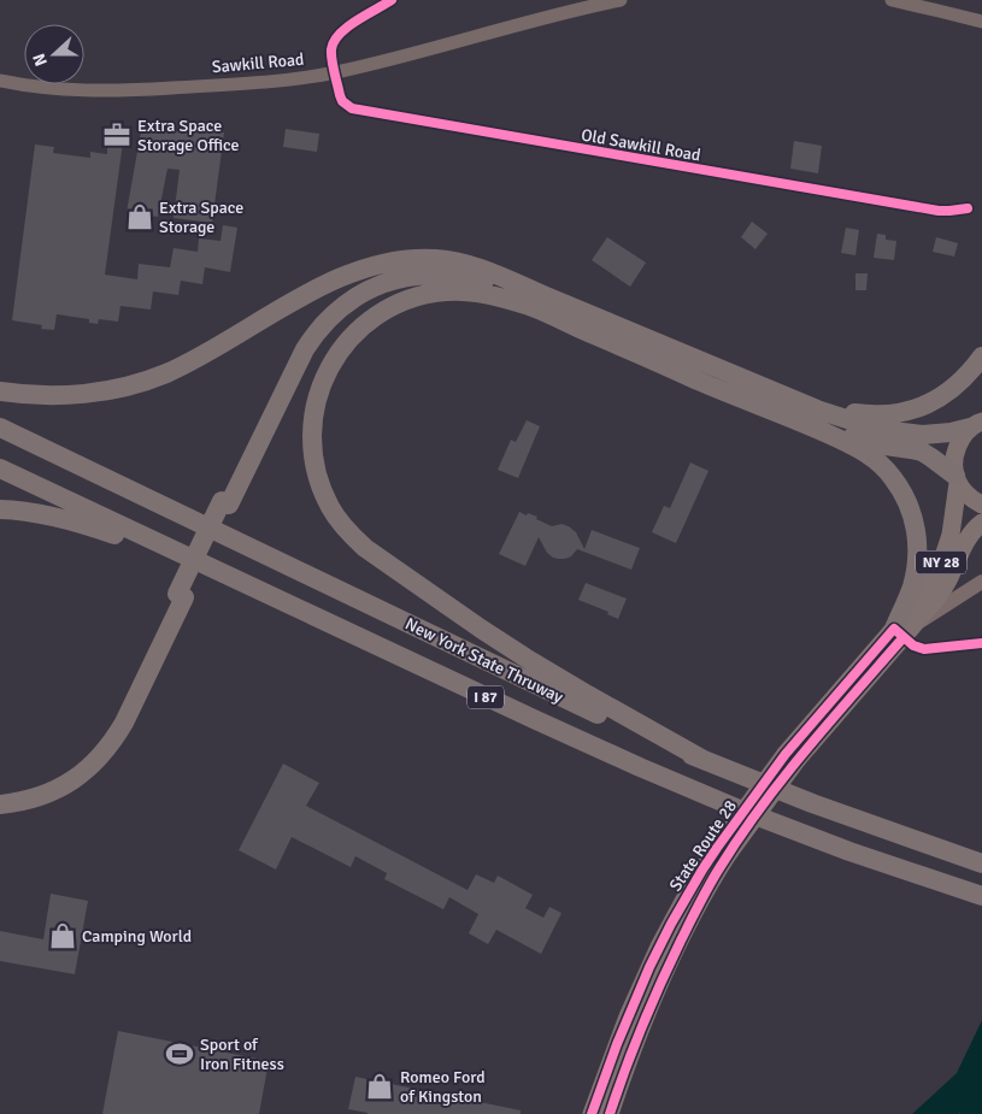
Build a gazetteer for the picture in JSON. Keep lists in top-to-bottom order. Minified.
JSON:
{"streets":{"highway":["NY 28","New York State Thruway","I 87","State Route 28"],"street":["Sawkill Road","Old Sawkill Road"]},"crossings":[["Sawkill Road","Old Sawkill Road"]],"places":{"office":["Extra Space Storage Office"],"shop":["Extra Space Storage","Camping World","Romeo Ford of Kingston"],"sports":["Sport of Iron Fitness"]},"north":"left"}
